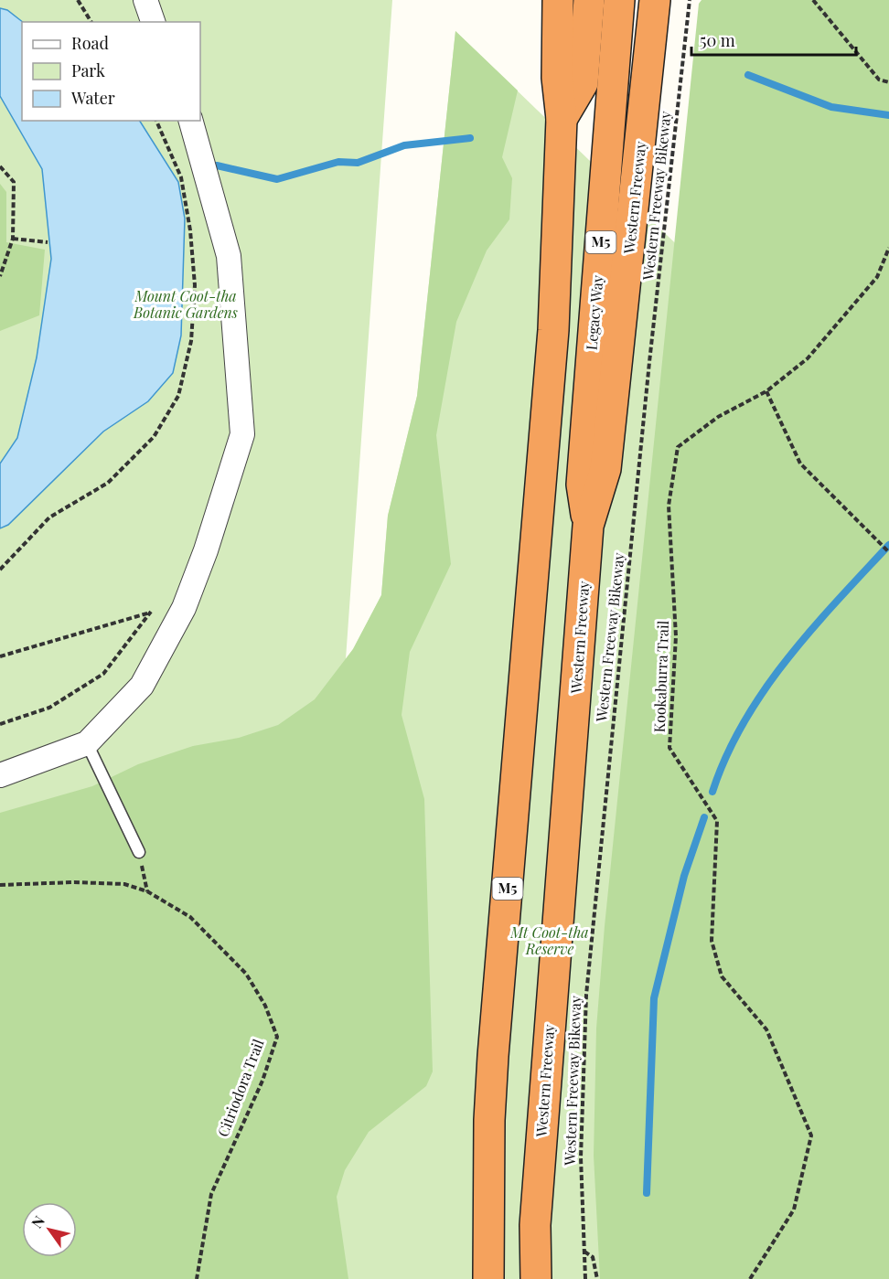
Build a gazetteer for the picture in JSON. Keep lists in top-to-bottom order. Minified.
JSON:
{"streets":{"highway":["Western Freeway","M5","Legacy Way"],"path":["Western Freeway Bikeway","Kookaburra Trail","Citriodora Trail"]},"crossings":[["Western Freeway","Legacy Way"]],"parks":["Mount Coot-tha Botanic Gardens","Mt Coot-tha Reserve"],"legend":["Road","Park","Water"],"scale_bar":"50 m","north":"top left"}
